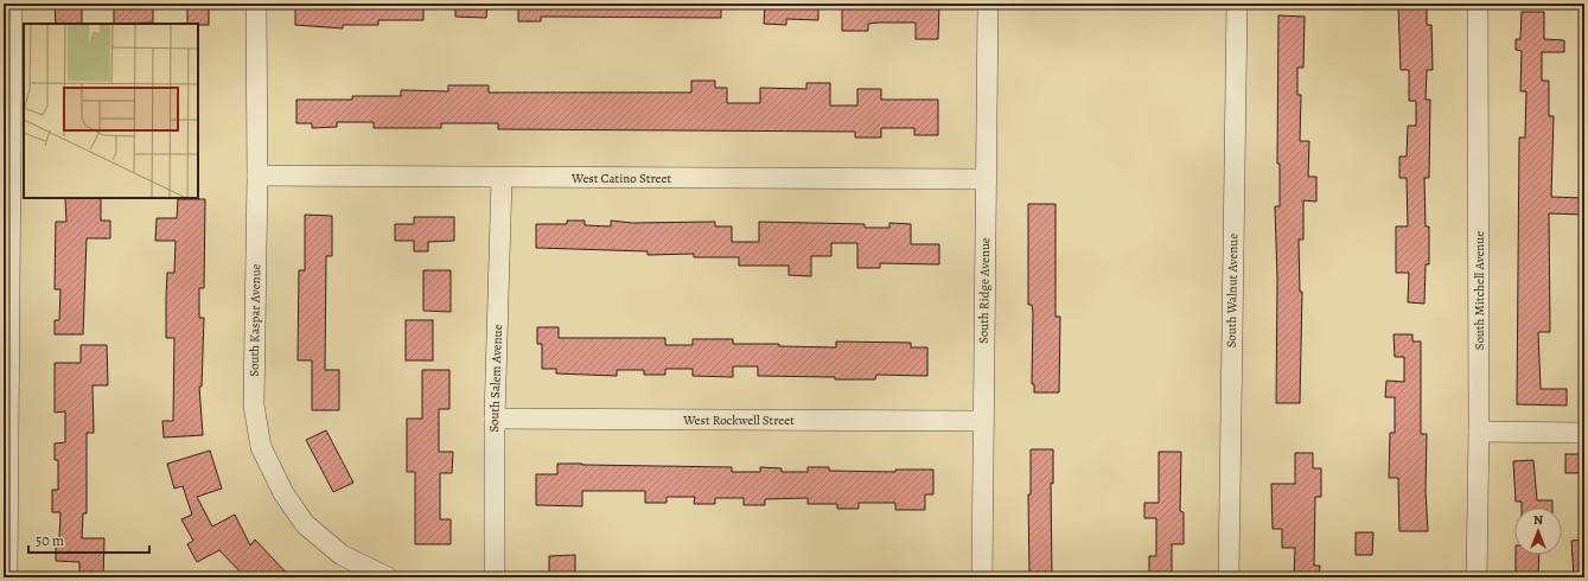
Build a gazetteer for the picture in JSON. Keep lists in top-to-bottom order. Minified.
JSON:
{"streets":{"street":["West Catino Street","South Ridge Avenue","South Walnut Avenue","South Mitchell Avenue","South Kaspar Avenue","South Salem Avenue","West Rockwell Street"]},"crossings":[["West Catino Street","South Ridge Avenue"],["West Catino Street","South Kaspar Avenue"],["West Catino Street","South Salem Avenue"],["South Ridge Avenue","West Rockwell Street"],["South Salem Avenue","West Rockwell Street"]],"scale_bar":"50 m","north":"top"}
